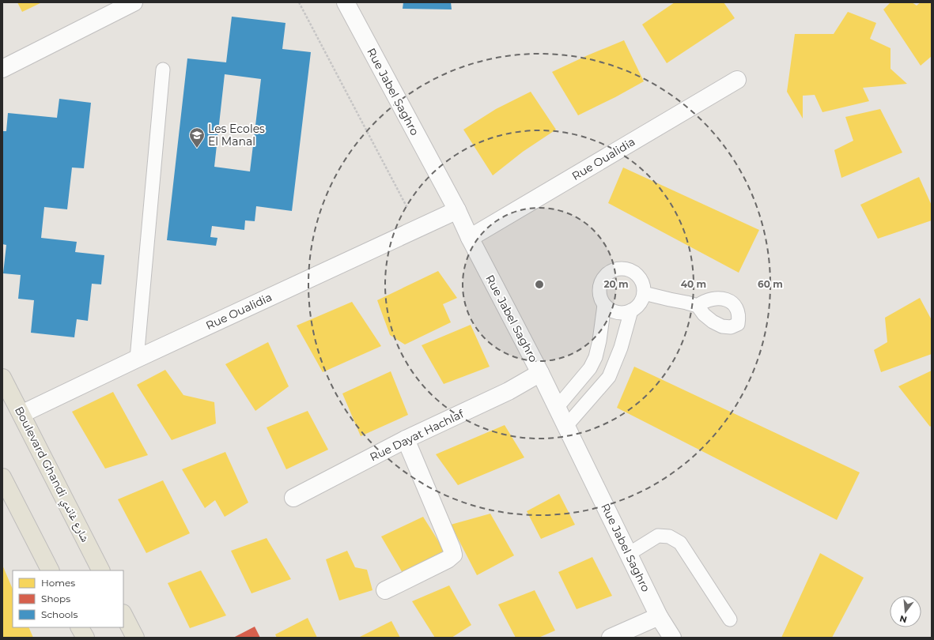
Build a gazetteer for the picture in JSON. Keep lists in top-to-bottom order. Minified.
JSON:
{"streets":{"main road":["Boulevard Ghandi شارع غاندي"],"street":["Rue Jabel Saghro","Rue Oualidia","Rue Dayat Hachlaf"]},"crossings":[["Rue Jabel Saghro","Rue Oualidia"],["Rue Jabel Saghro","Rue Dayat Hachlaf"],["Rue Oualidia","Boulevard Ghandi شارع غاندي"]],"places":{"school or university":["Les Ecoles El Manal"]},"legend":["Homes","Shops","Schools"],"north":"bottom","rings":["20 m","40 m","60 m"]}
